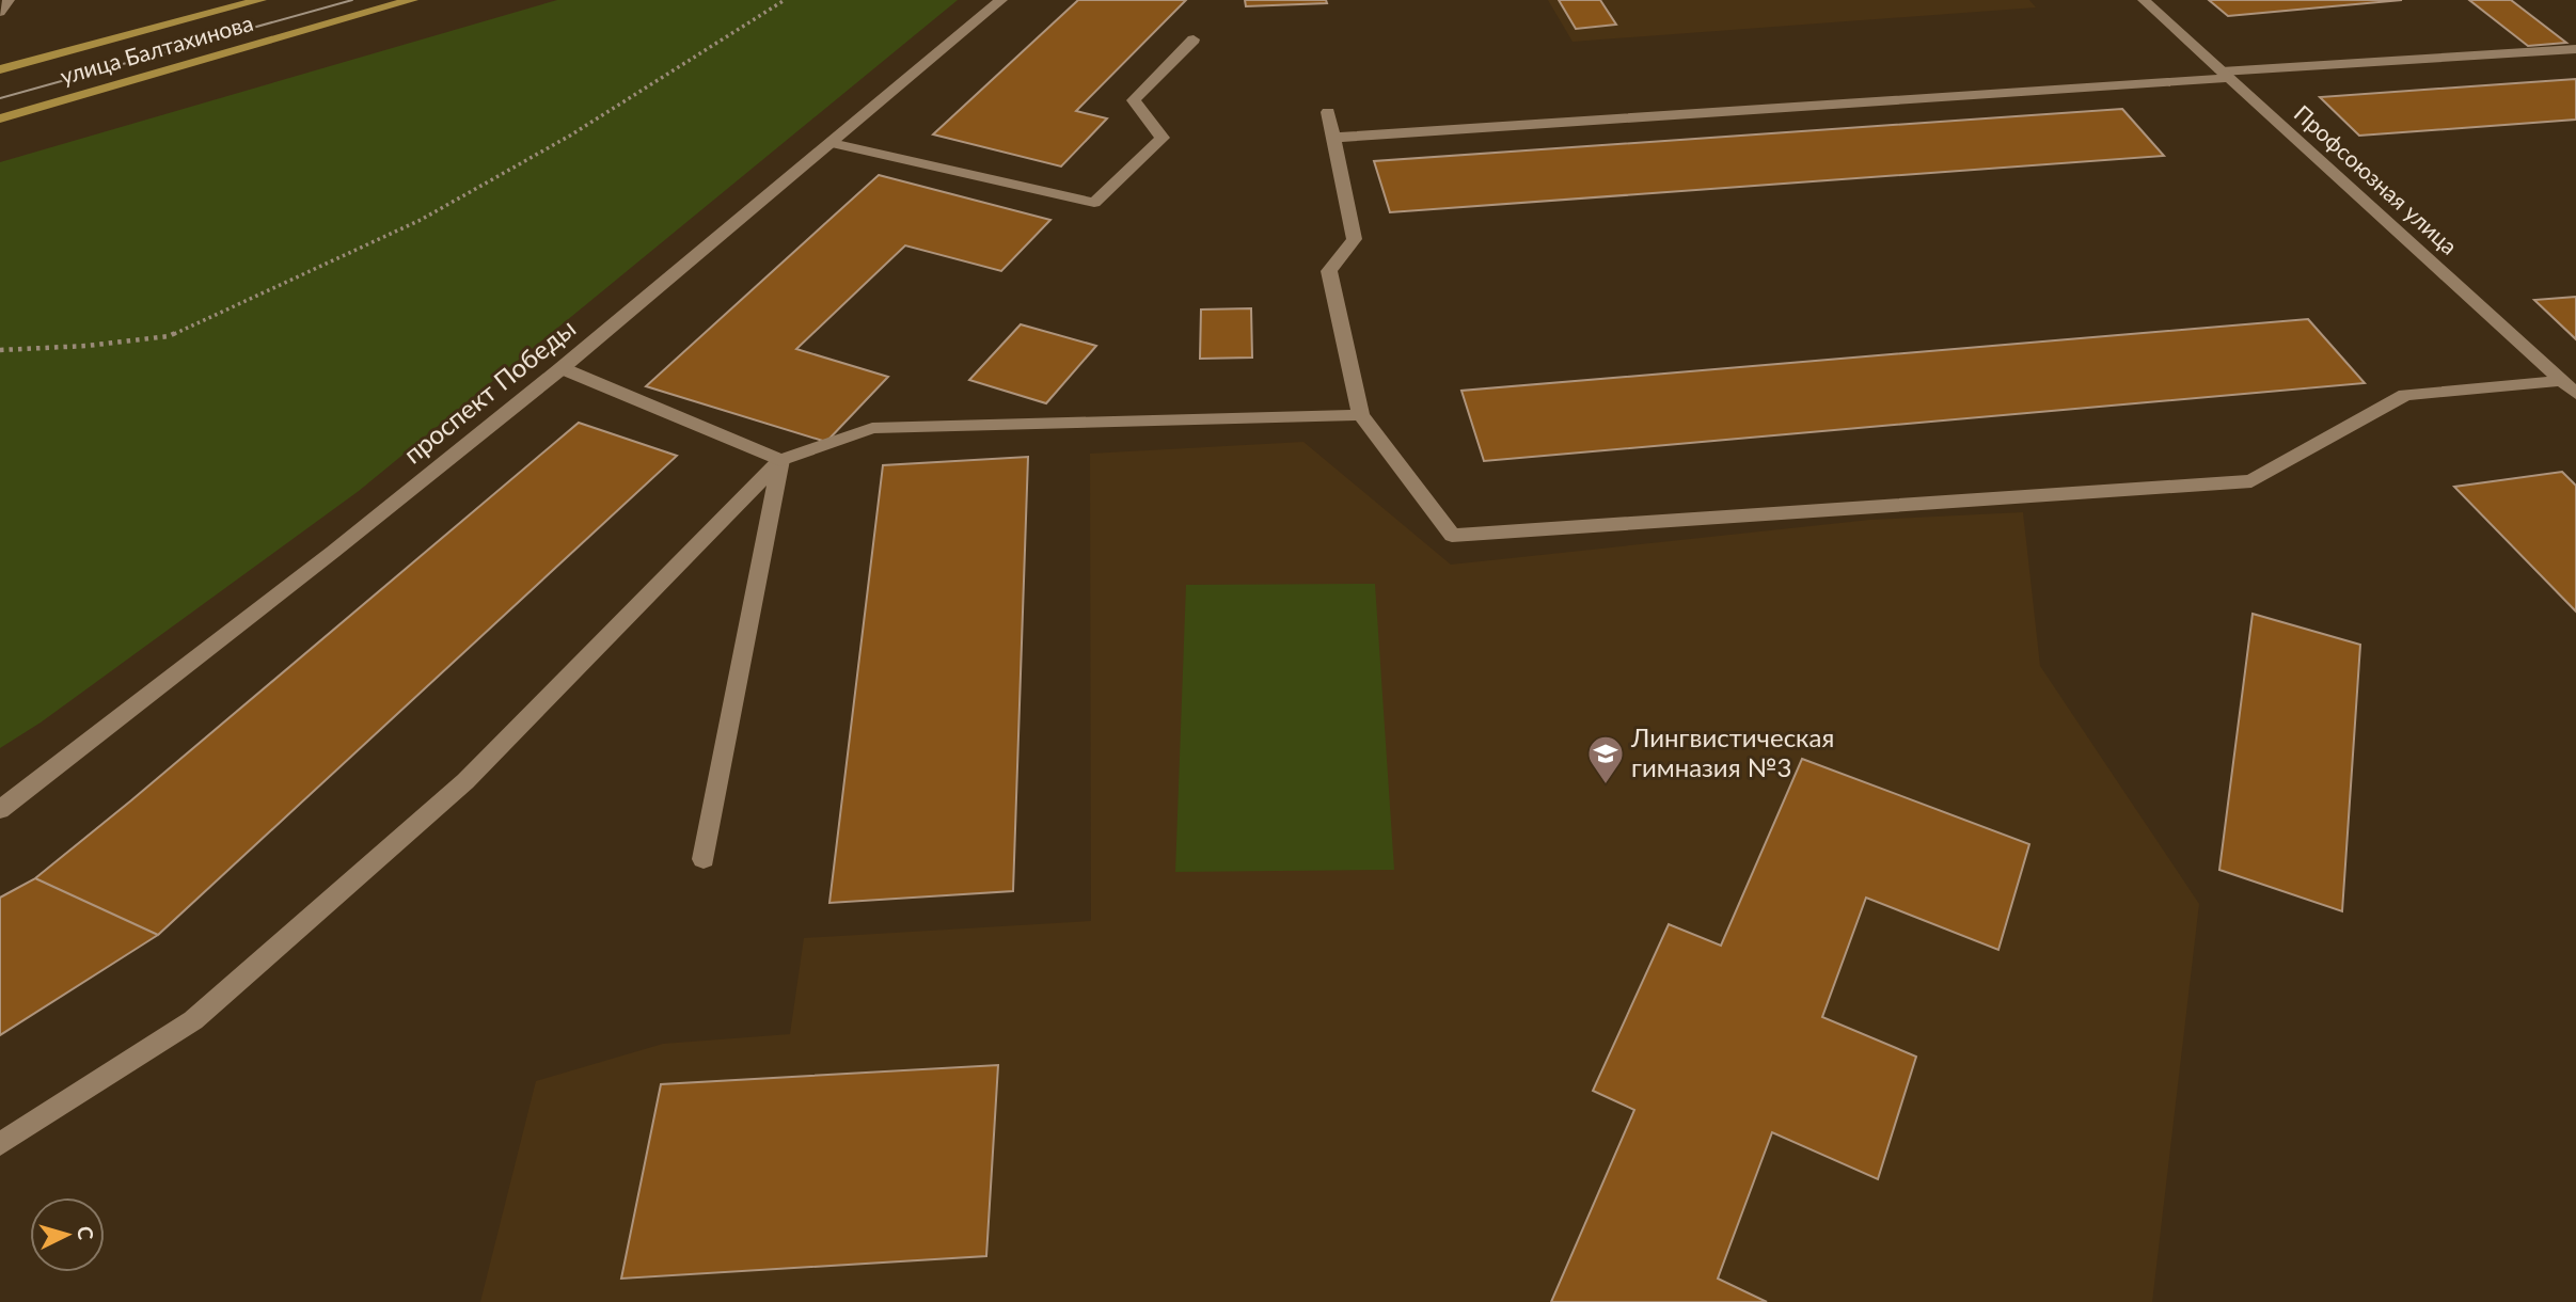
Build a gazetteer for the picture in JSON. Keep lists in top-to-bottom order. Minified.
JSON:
{"streets":{"main road":["улица Балтахинова"],"street":["Профсоюзная улица","проспект Победы"]},"places":{"school or university":["Лингвистическая гимназия №3"]},"north":"right"}
